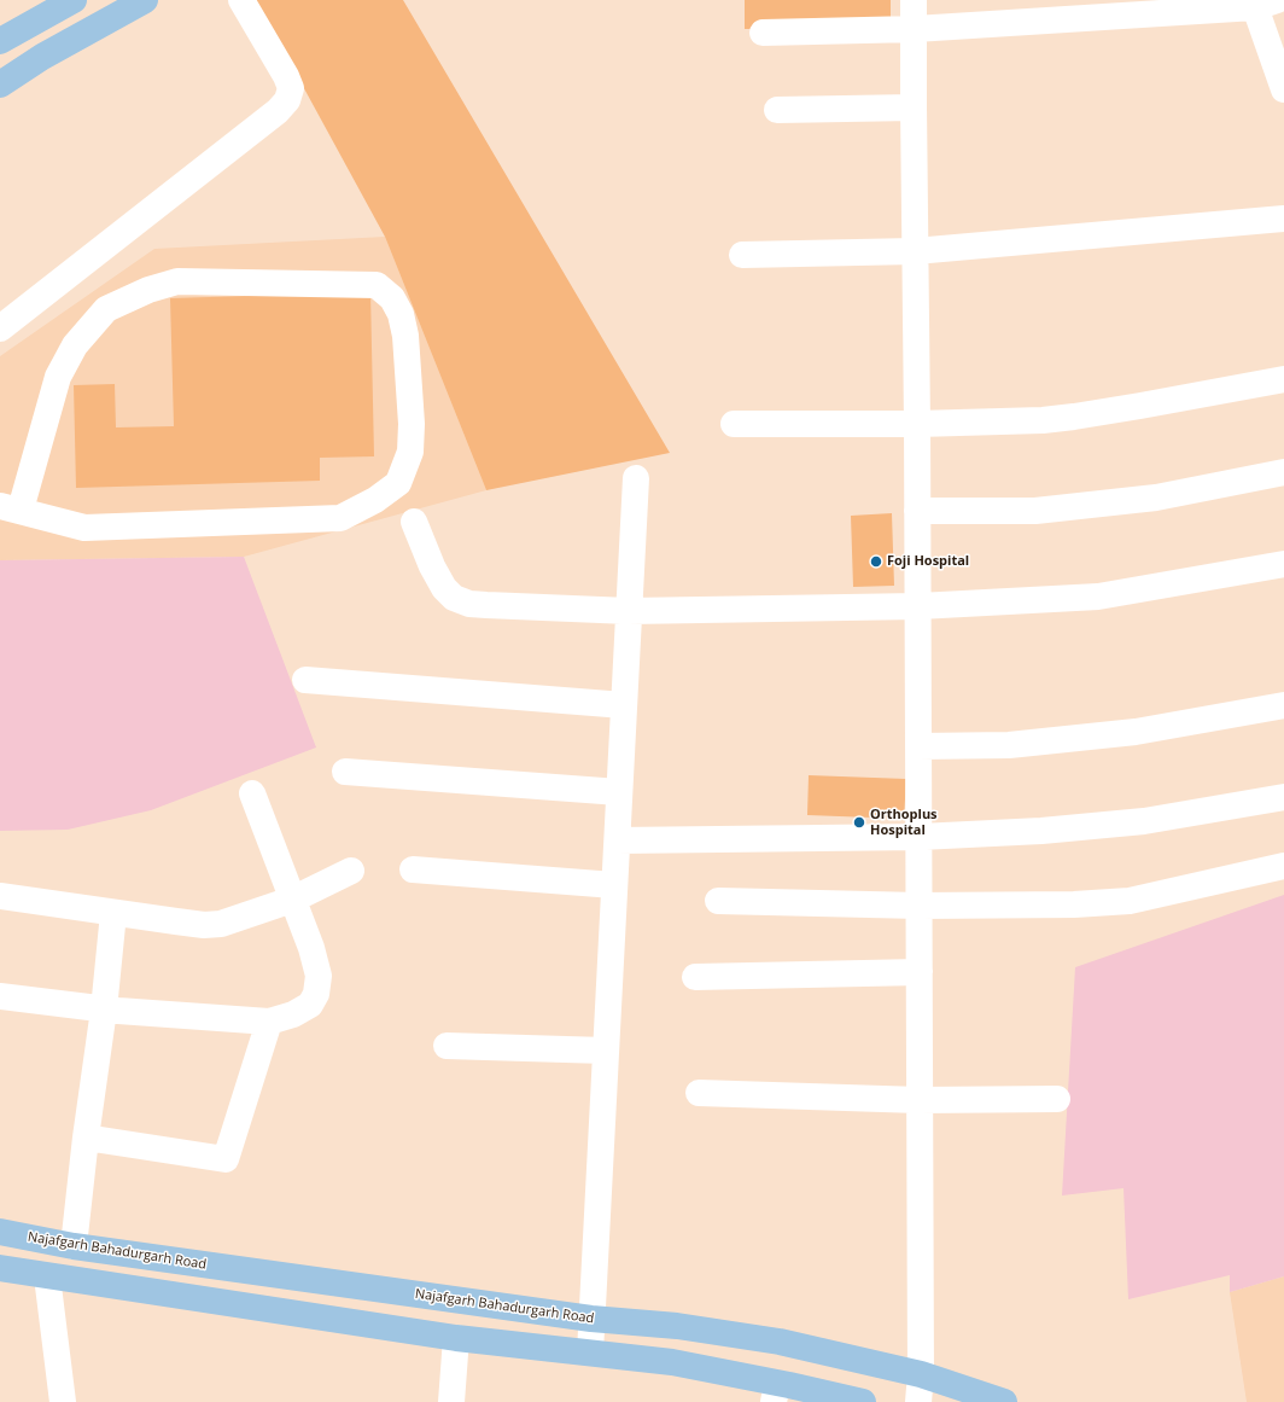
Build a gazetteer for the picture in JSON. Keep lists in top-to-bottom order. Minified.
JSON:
{"streets":{"main road":["Najafgarh Bahadurgarh Road"]},"places":["Foji Hospital","Orthoplus Hospital"]}
